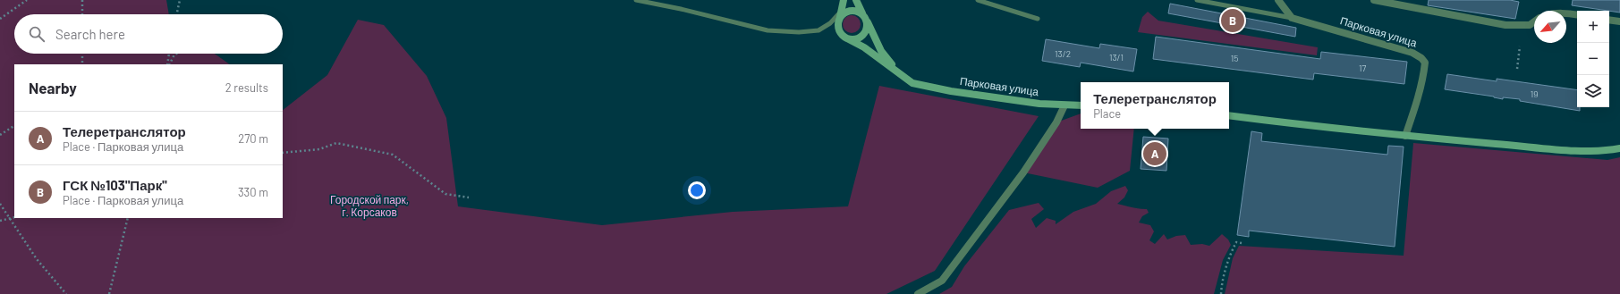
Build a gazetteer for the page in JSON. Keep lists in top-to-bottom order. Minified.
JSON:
{"streets":{"street":["Парковая улица"]},"parks":["Городской парк, г. Корсаков"],"house_numbers":["13/2","13/1","15","17","19"],"north":"bottom left","page":{"pins":["B","A"],"map_buttons":["+","−"],"search":"Search here","heading":["Nearby","2 results"],"popup":["Телеретранслятор","Place"],"list":[{"mark":"A","name":"Телеретранслятор","note":"Place · Парковая улица","value":"270 m"},{"mark":"B","name":"ГСК №103\"Парк\"","note":"Place · Парковая улица","value":"330 m"}]}}
